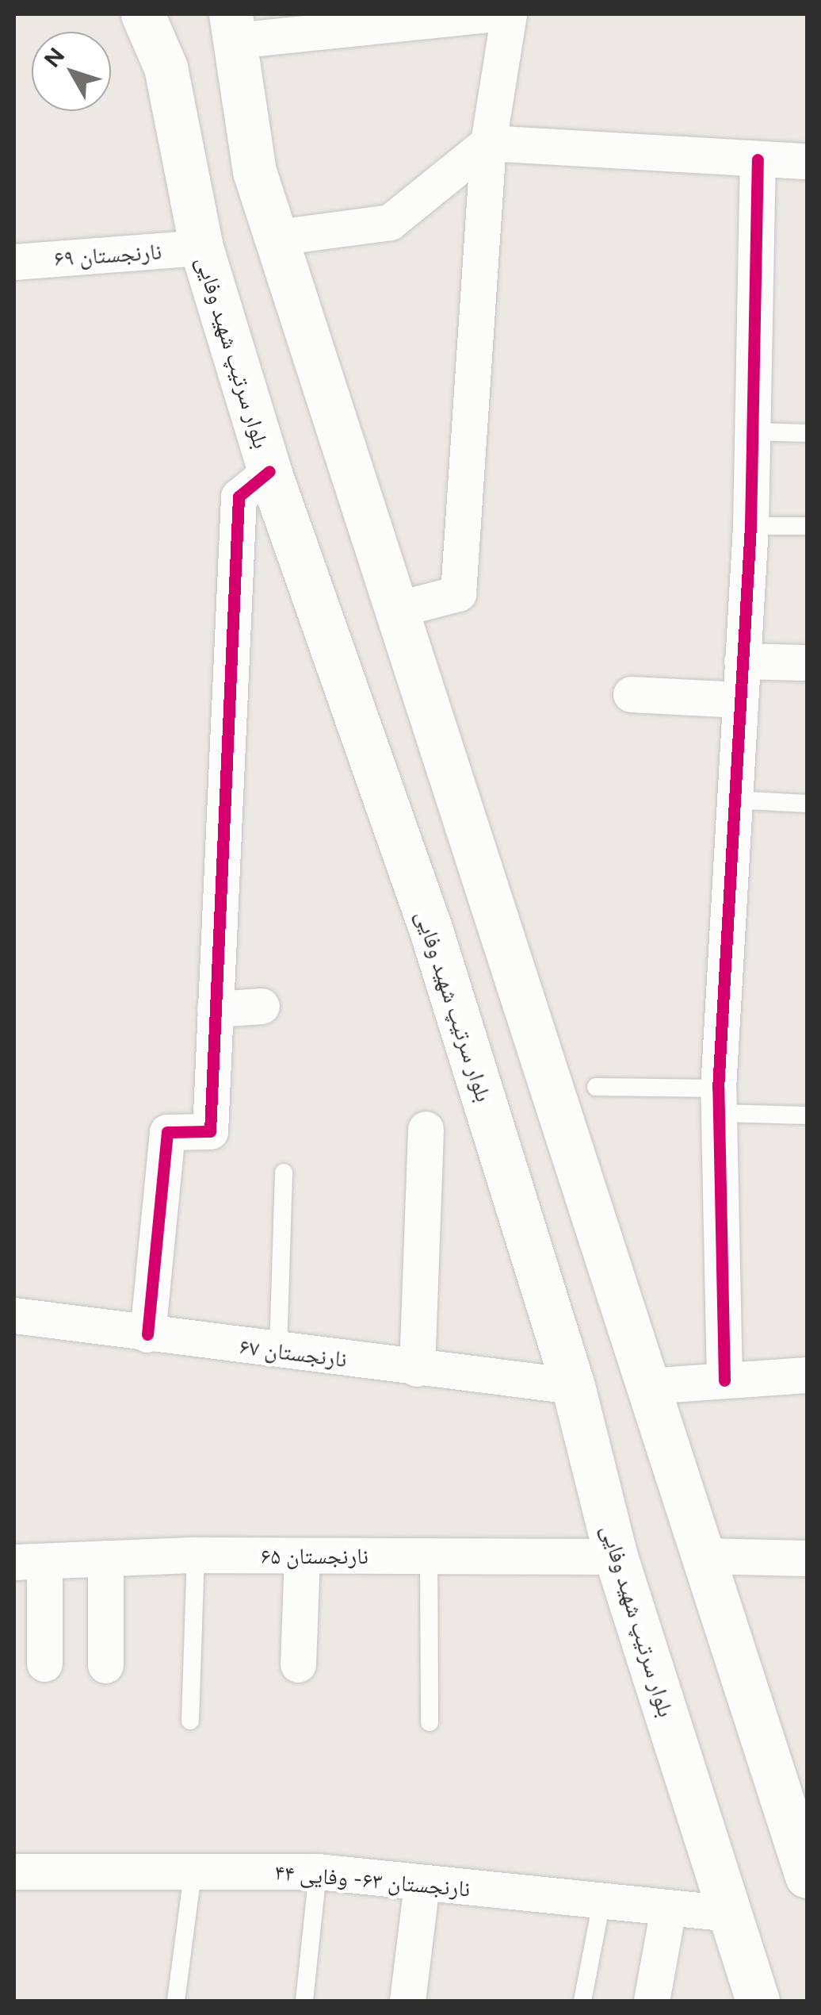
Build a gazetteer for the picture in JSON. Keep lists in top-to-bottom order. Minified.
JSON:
{"streets":{"main road":["بلوار سرتیپ شهید وفایی"],"street":["نارنجستان ۶۹","نارنجستان ۶۷","نارنجستان ۶۵","نارنجستان ۶۳- وفایی ۴۴"]},"crossings":[["نارنجستان ۶۹","بلوار سرتیپ شهید وفایی"],["بلوار سرتیپ شهید وفایی","نارنجستان ۶۷"],["بلوار سرتیپ شهید وفایی","نارنجستان ۶۵"],["بلوار سرتیپ شهید وفایی","نارنجستان ۶۳- وفایی ۴۴"]],"north":"top left"}
